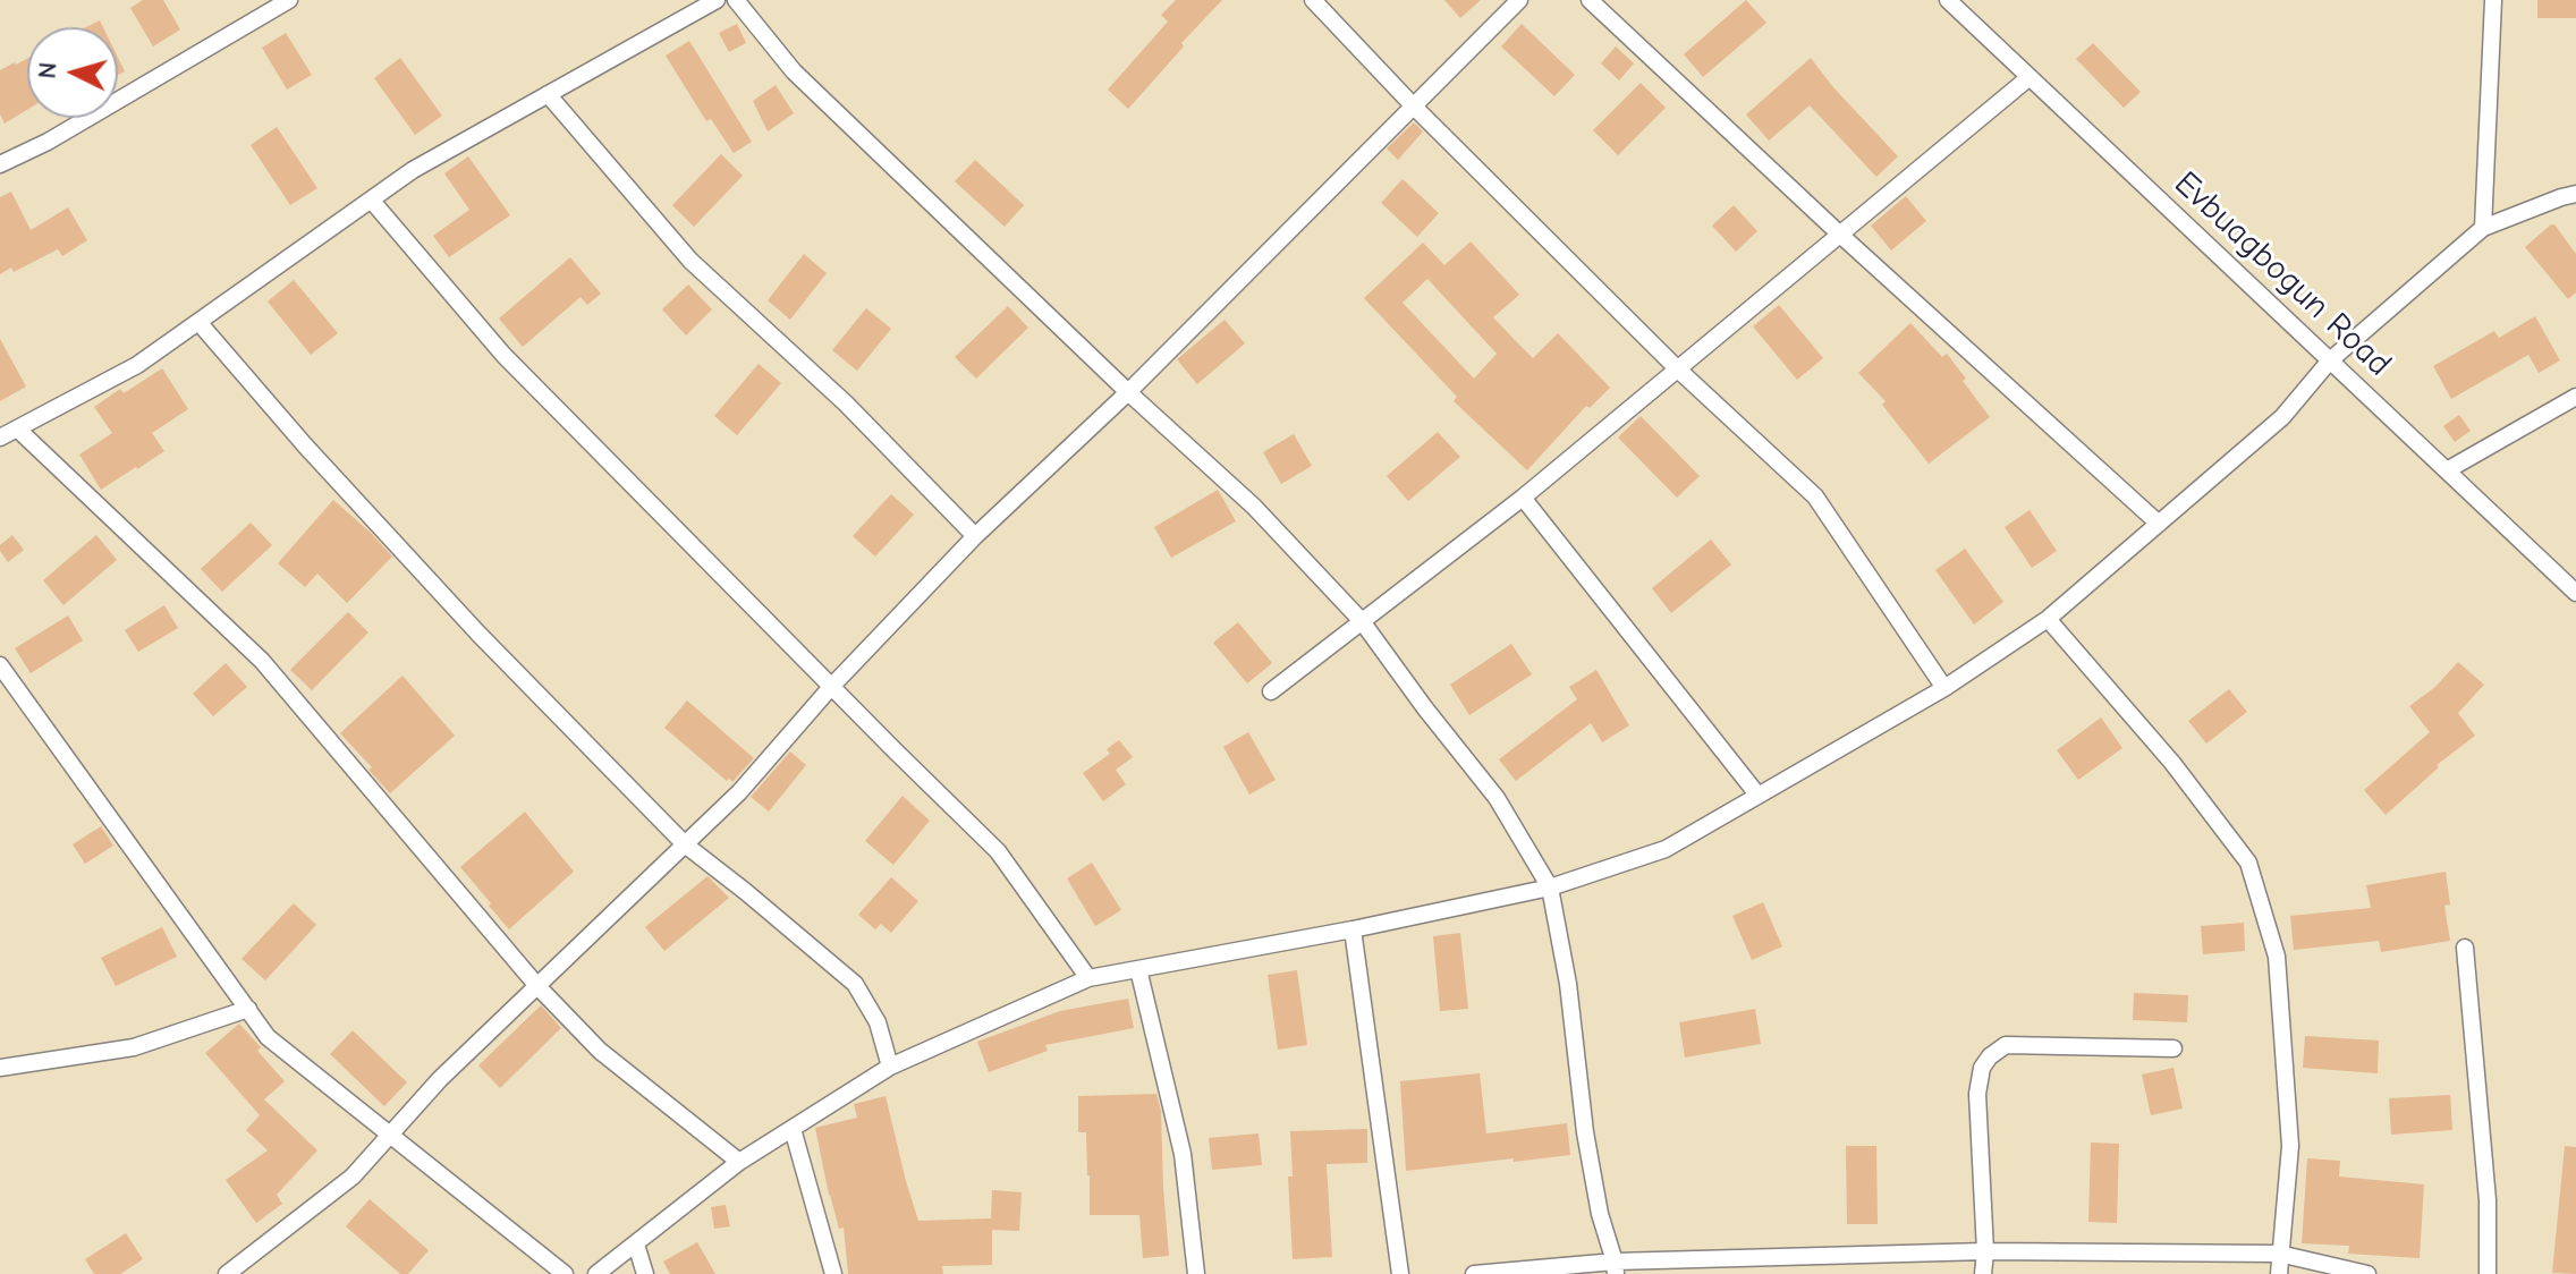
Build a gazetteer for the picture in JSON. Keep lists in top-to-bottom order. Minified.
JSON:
{"streets":{"street":["Evbuagbogun Road"]},"north":"left"}
